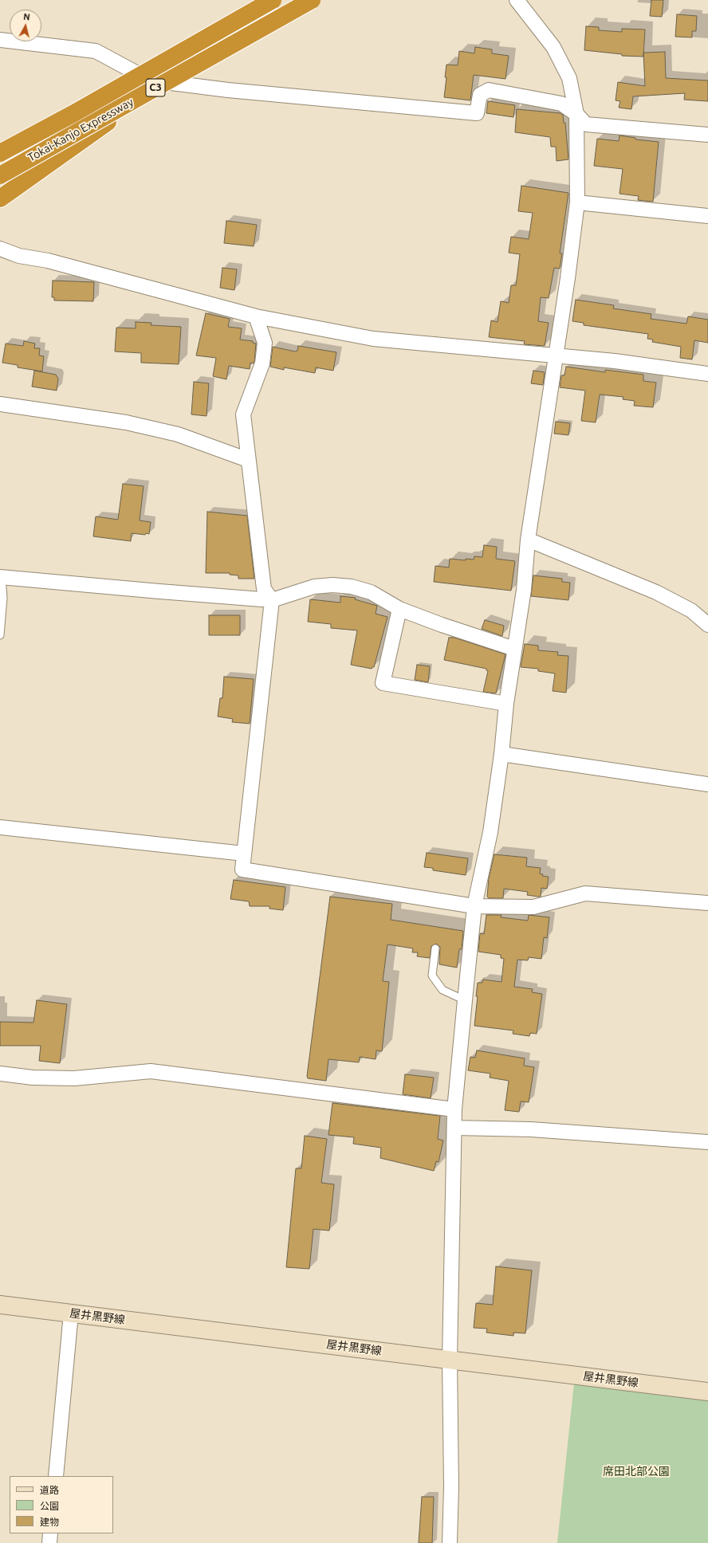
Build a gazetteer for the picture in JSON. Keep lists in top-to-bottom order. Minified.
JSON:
{"streets":{"highway":["C3","Tokai-Kanjo Expressway"],"main road":["屋井黒野線"]},"parks":["席田北部公園"],"legend":["道路","公園","建物"],"north":"top"}
